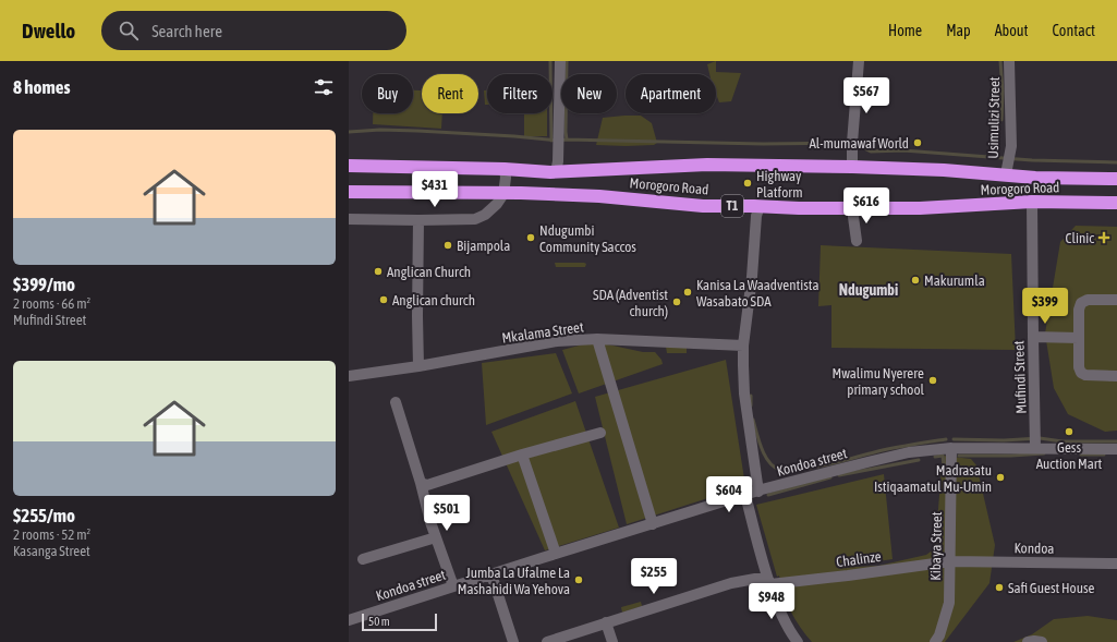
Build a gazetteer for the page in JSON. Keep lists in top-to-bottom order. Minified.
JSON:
{"streets":{"highway":["Morogoro Road","T1"],"street":["Usimulizi Street","Mkalama Street","Mufindi Street","Kondoa street","Kibaya Street","Kondoa","Chalinze"]},"crossings":[["Usimulizi Street","Morogoro Road"],["Morogoro Road","Mufindi Street"],["Mufindi Street","Kondoa street"],["Kondoa street","Kibaya Street"],["Kibaya Street","Kondoa"],["Kibaya Street","Chalinze"],["Kondoa","Chalinze"]],"districts":["Ndugumbi"],"places":{"other":["Al-mumawaf World","Highway Platform","Ndugumbi Community Saccos","Bijampola","Anglican Church","Makurumla","Kanisa La Waadventista Wasabato SDA","Anglican church","SDA (Adventist church)","Mwalimu Nyerere primary school","Gess Auction Mart","Madrasatu Istiqaamatul Mu-Umin","Jumba La Ufalme La Mashahidi Wa Yehova","Safi Guest House"],"health":["Clinic"]},"scale_bar":"50 m","page":{"header":"Dwello","search":"Search here","nav":["Home","Map","About","Contact"],"heading":"8 homes","chip":["Buy","Rent","Filters","New","Apartment"],"price":["$567","$431","$616","$399","$604","$501","$255","$948"],"list":[{"name":"$399/mo","note":"2 rooms · 66 m² · Mufindi Street"},{"name":"$255/mo","note":"2 rooms · 52 m² · Kasanga Street"}],"scale":"50 m"}}
